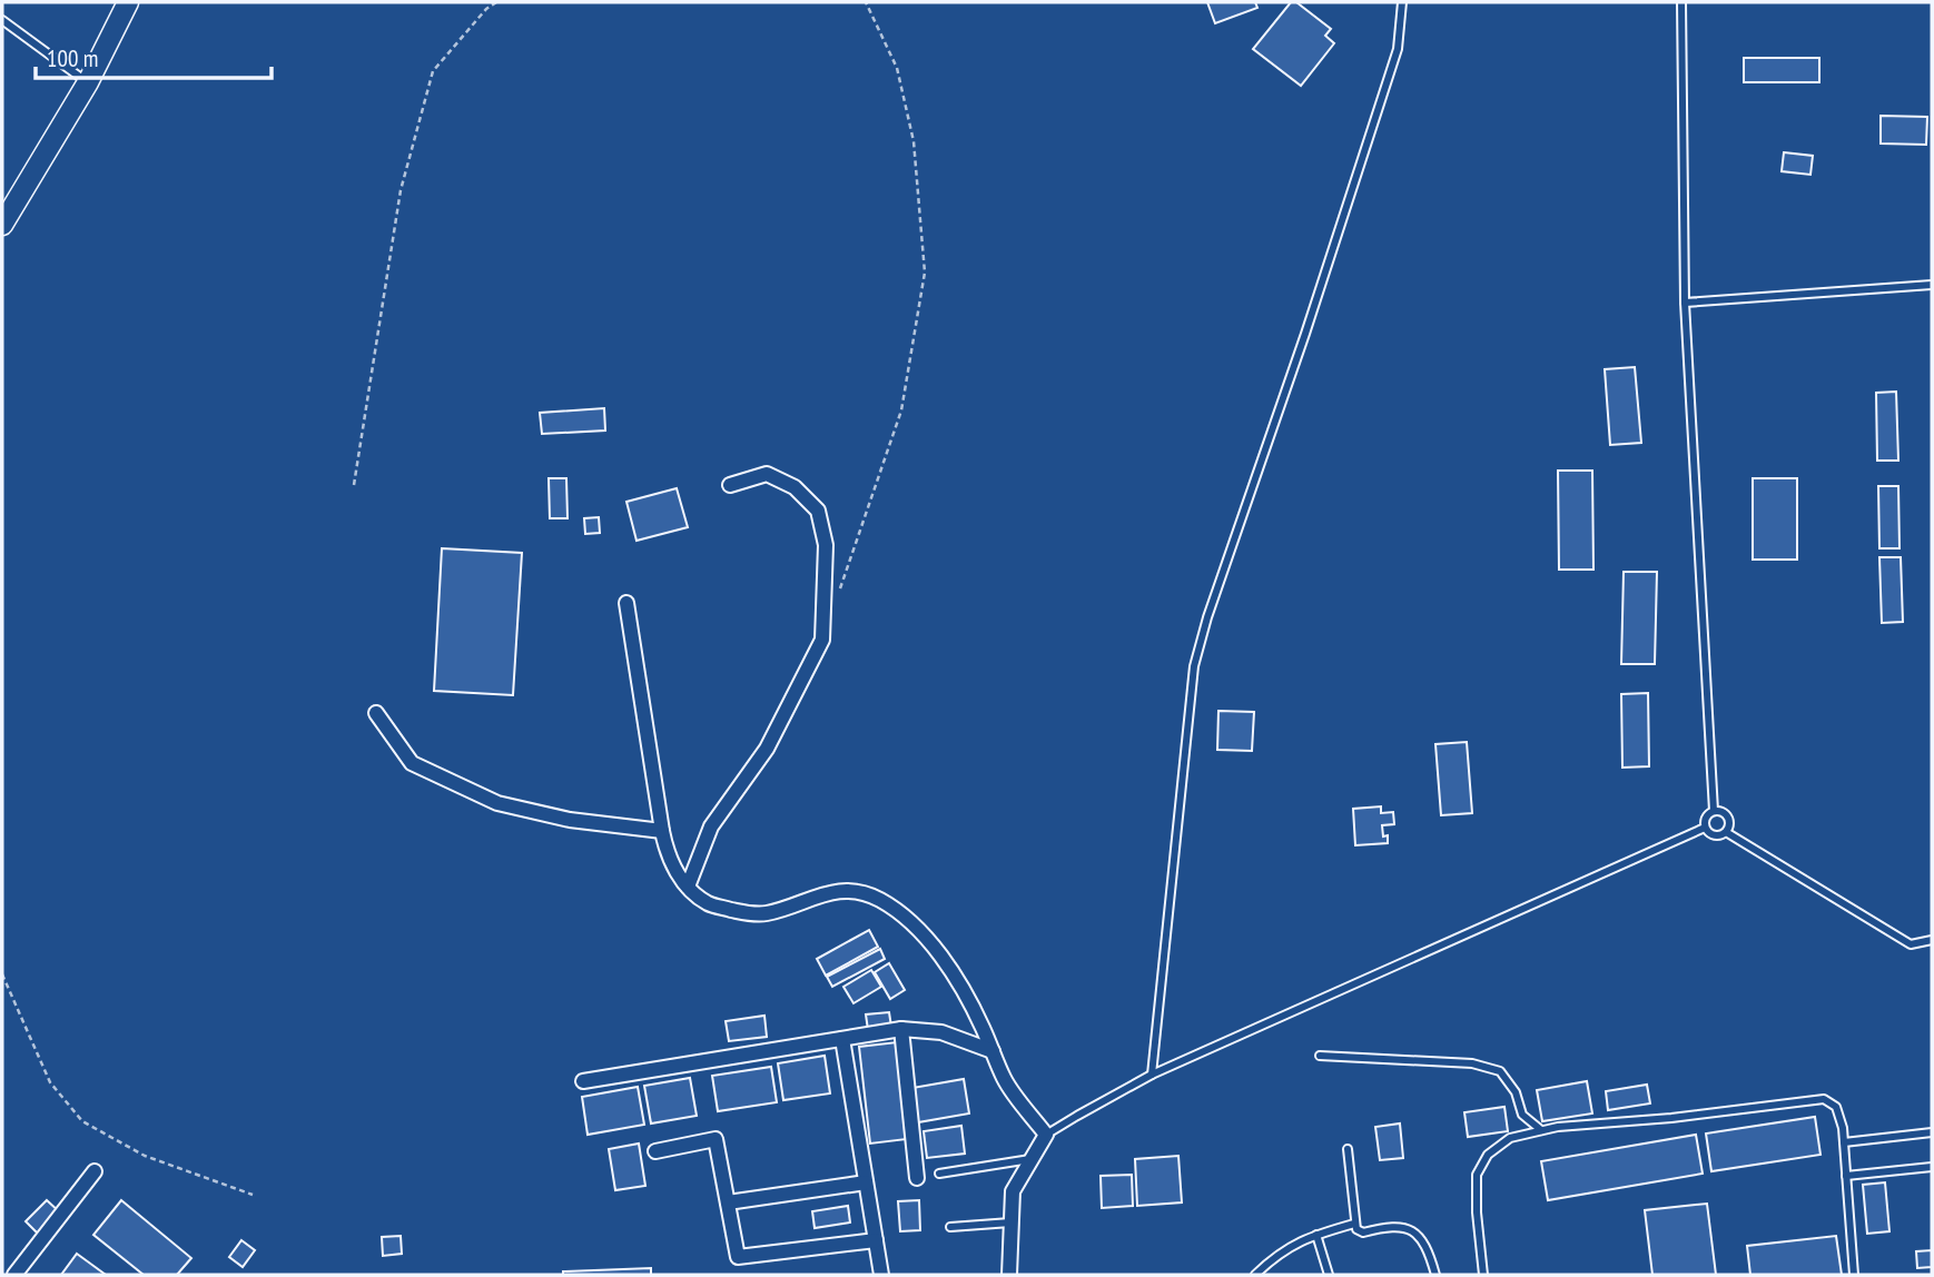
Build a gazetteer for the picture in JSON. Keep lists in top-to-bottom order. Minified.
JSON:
{"scale_bar":"100 m"}
